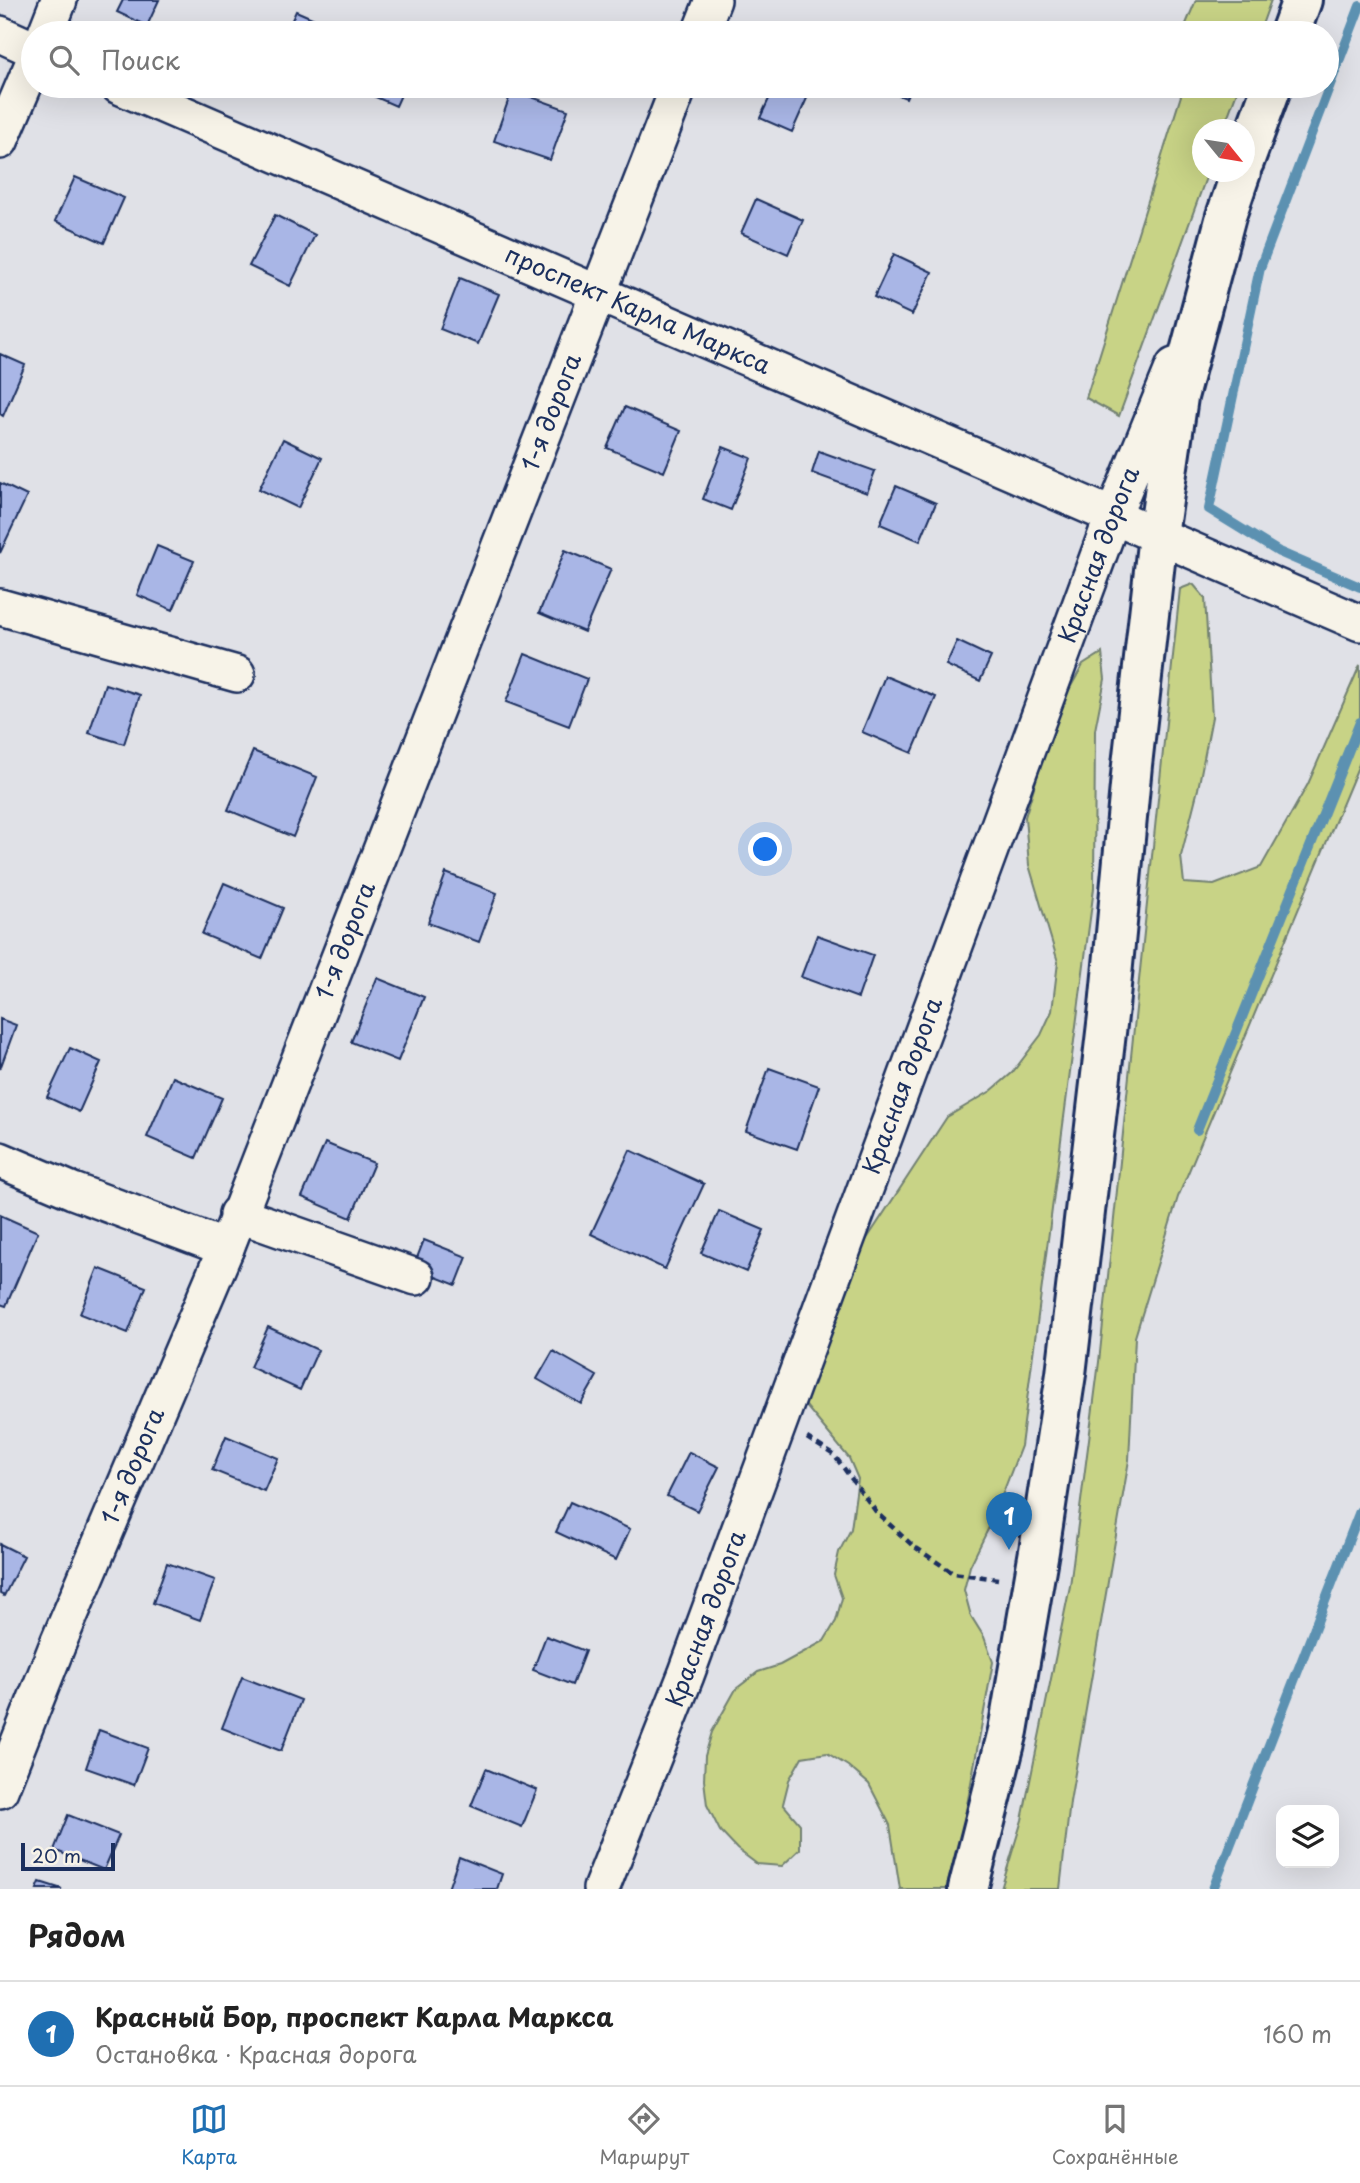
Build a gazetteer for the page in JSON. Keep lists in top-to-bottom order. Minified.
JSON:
{"streets":{"street":["проспект Карла Маркса","1-я дорога","Красная дорога"]},"crossings":[["проспект Карла Маркса","1-я дорога"],["проспект Карла Маркса","Красная дорога"]],"scale_bar":"20 m","north":"bottom right","page":{"search":"Поиск","pins":"1","scale":"20 m","heading":"Рядом","list":[{"mark":"1","name":"Красный Бор, проспект Карла Маркса","note":"Остановка · Красная дорога","value":"160 m"}],"nav":["Карта","Маршрут","Сохранённые"]}}
